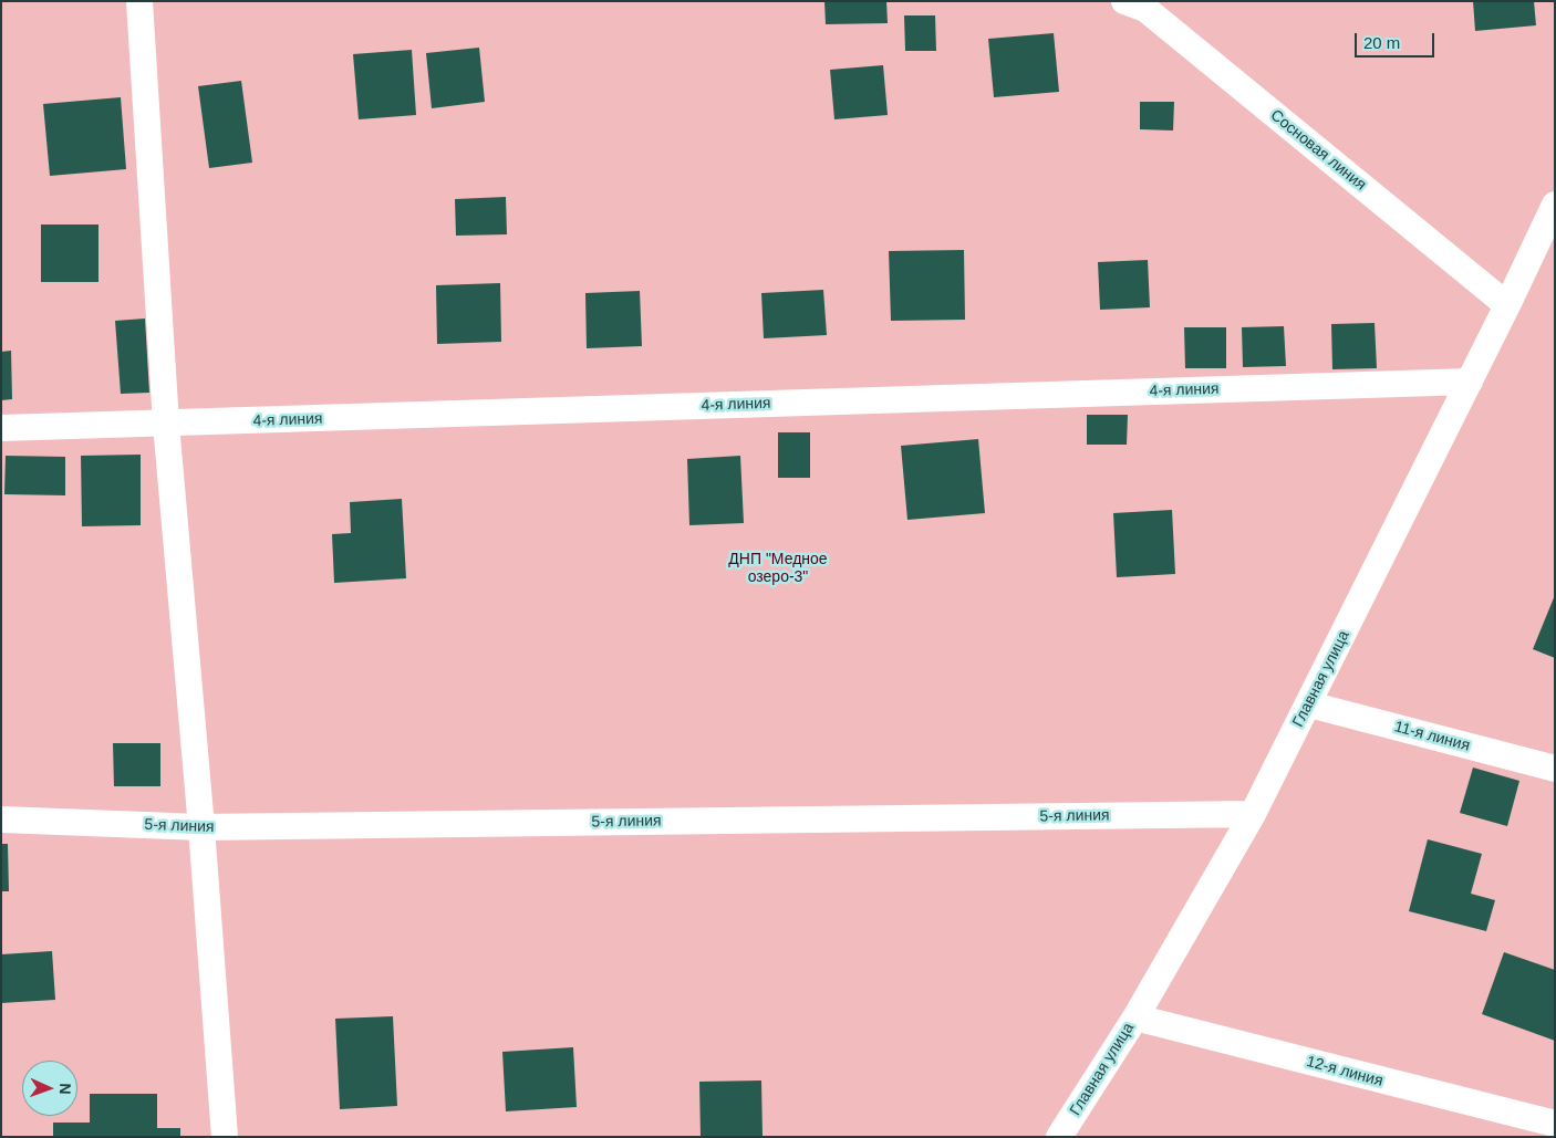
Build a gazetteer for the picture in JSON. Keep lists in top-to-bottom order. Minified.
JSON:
{"streets":{"street":["Сосновая линия","4-я линия","Главная улица","11-я линия","5-я линия","12-я линия"]},"crossings":[["Сосновая линия","Главная улица"],["4-я линия","Главная улица"],["Главная улица","11-я линия"],["Главная улица","5-я линия"],["Главная улица","12-я линия"]],"parks":["ДНП \"Медное озеро-3\""],"scale_bar":"20 m","north":"right"}
